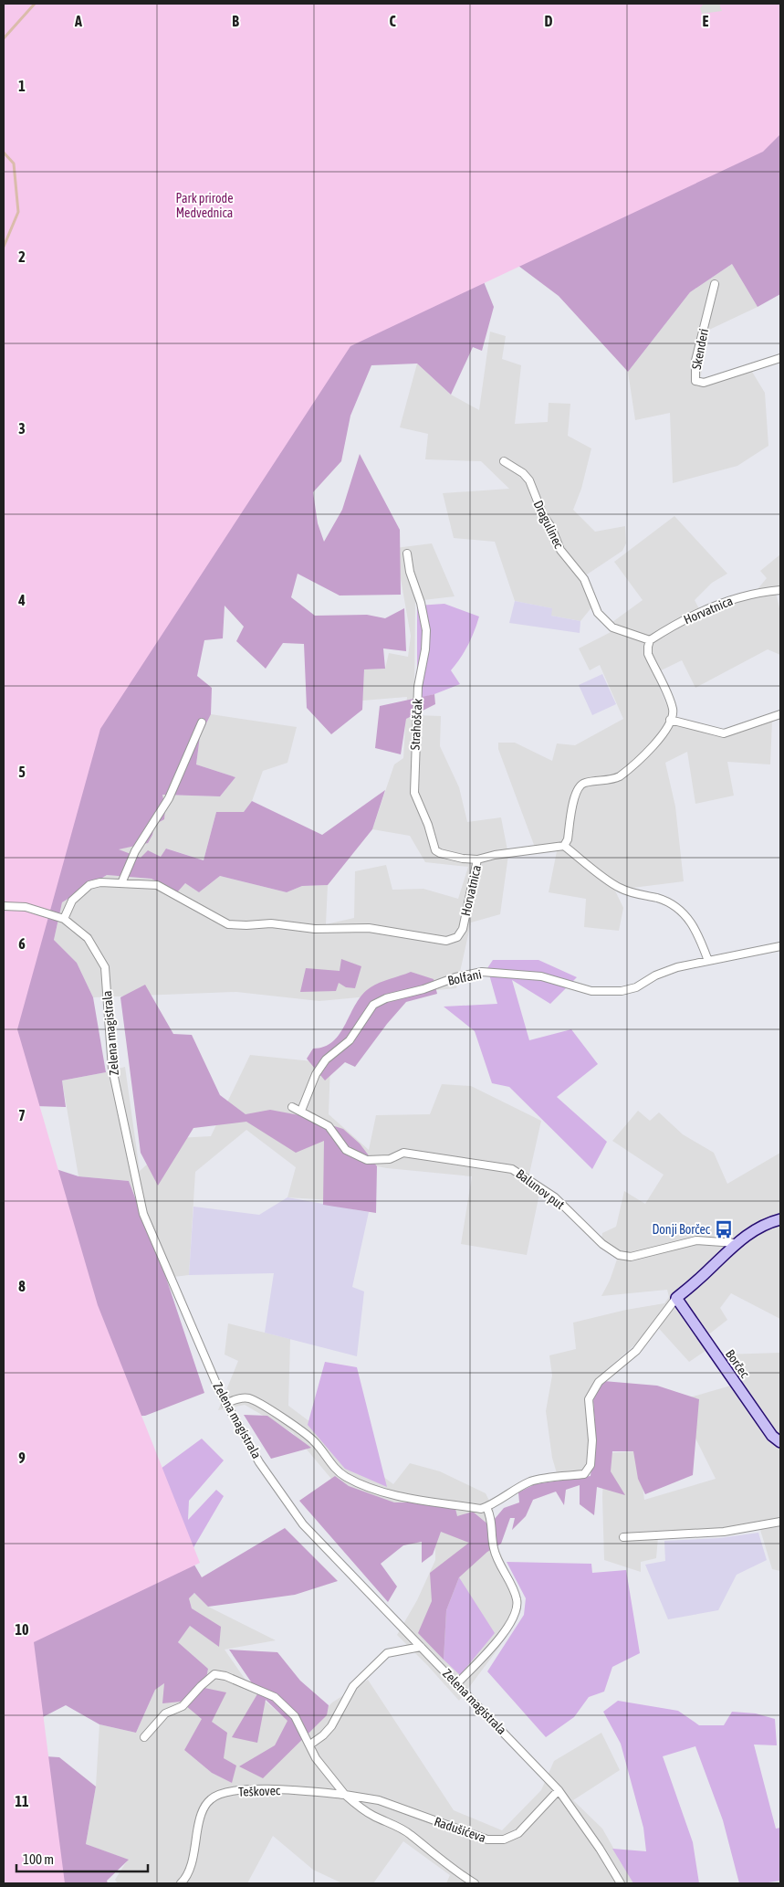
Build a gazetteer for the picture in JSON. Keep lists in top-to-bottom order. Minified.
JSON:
{"streets":{"street":["Skenderi","Dragulinec","Horvatnica","Strahoščak","Bolfani","Zelena magistrala","Balunov put","Borčec","Teškovec","Radušićeva"]},"crossings":[["Dragulinec","Horvatnica"],["Horvatnica","Strahoščak"],["Horvatnica","Zelena magistrala"],["Bolfani","Balunov put"],["Zelena magistrala","Radušićeva"],["Teškovec","Radušićeva"]],"parks":["Park prirode Medvednica"],"places":{"bus stop":["Donji Borčec"]},"scale_bar":"100 m","grid":{"columns":["A","B","C","D","E"],"rows":["1","2","3","4","5","6","7","8","9","10","11"]}}
